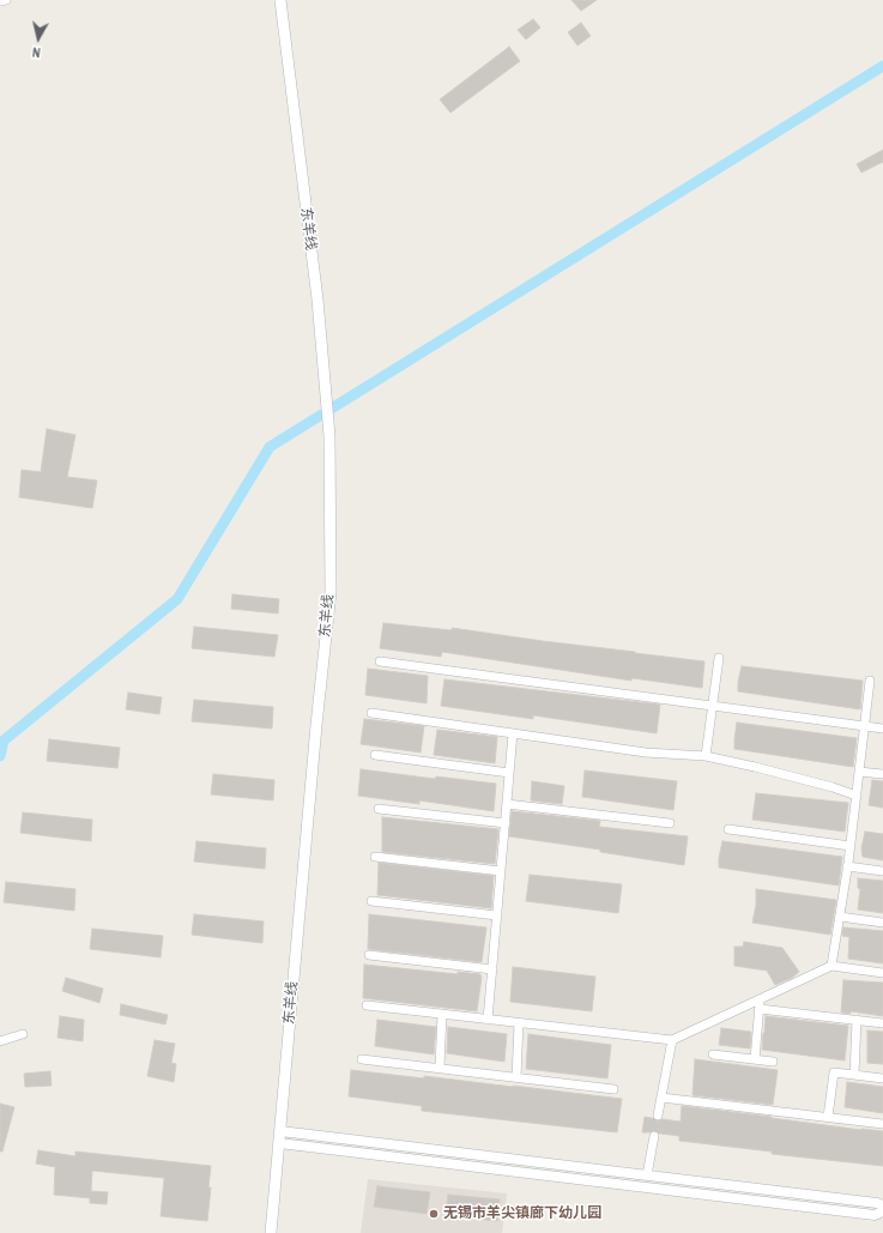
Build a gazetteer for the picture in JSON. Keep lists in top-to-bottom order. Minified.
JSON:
{"streets":{"main road":["东羊线"]},"places":["无锡市羊尖镇廊下幼儿园"],"north":"bottom"}
